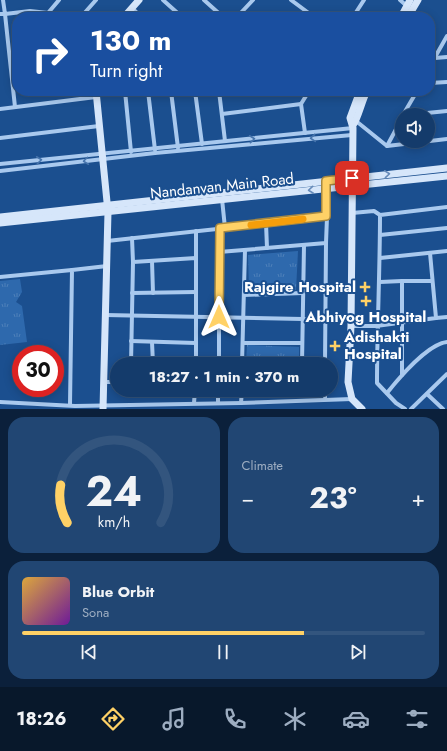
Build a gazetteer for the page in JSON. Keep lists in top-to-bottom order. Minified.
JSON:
{"streets":{"main road":["Nandanvan Main Road"]},"places":{"health":["Rajgire Hospital","Abhiyog Hospital","Adishakti Hospital"]},"page":{"turn":["130 m","Turn right"],"limit":"30","trip":"18:27 · 1 min · 370 m","tile":"Climate","heat":["−","23°","+"],"song":["Blue Orbit","Sona"],"tabs":"18:26","gauge":["24","km/h"]}}
